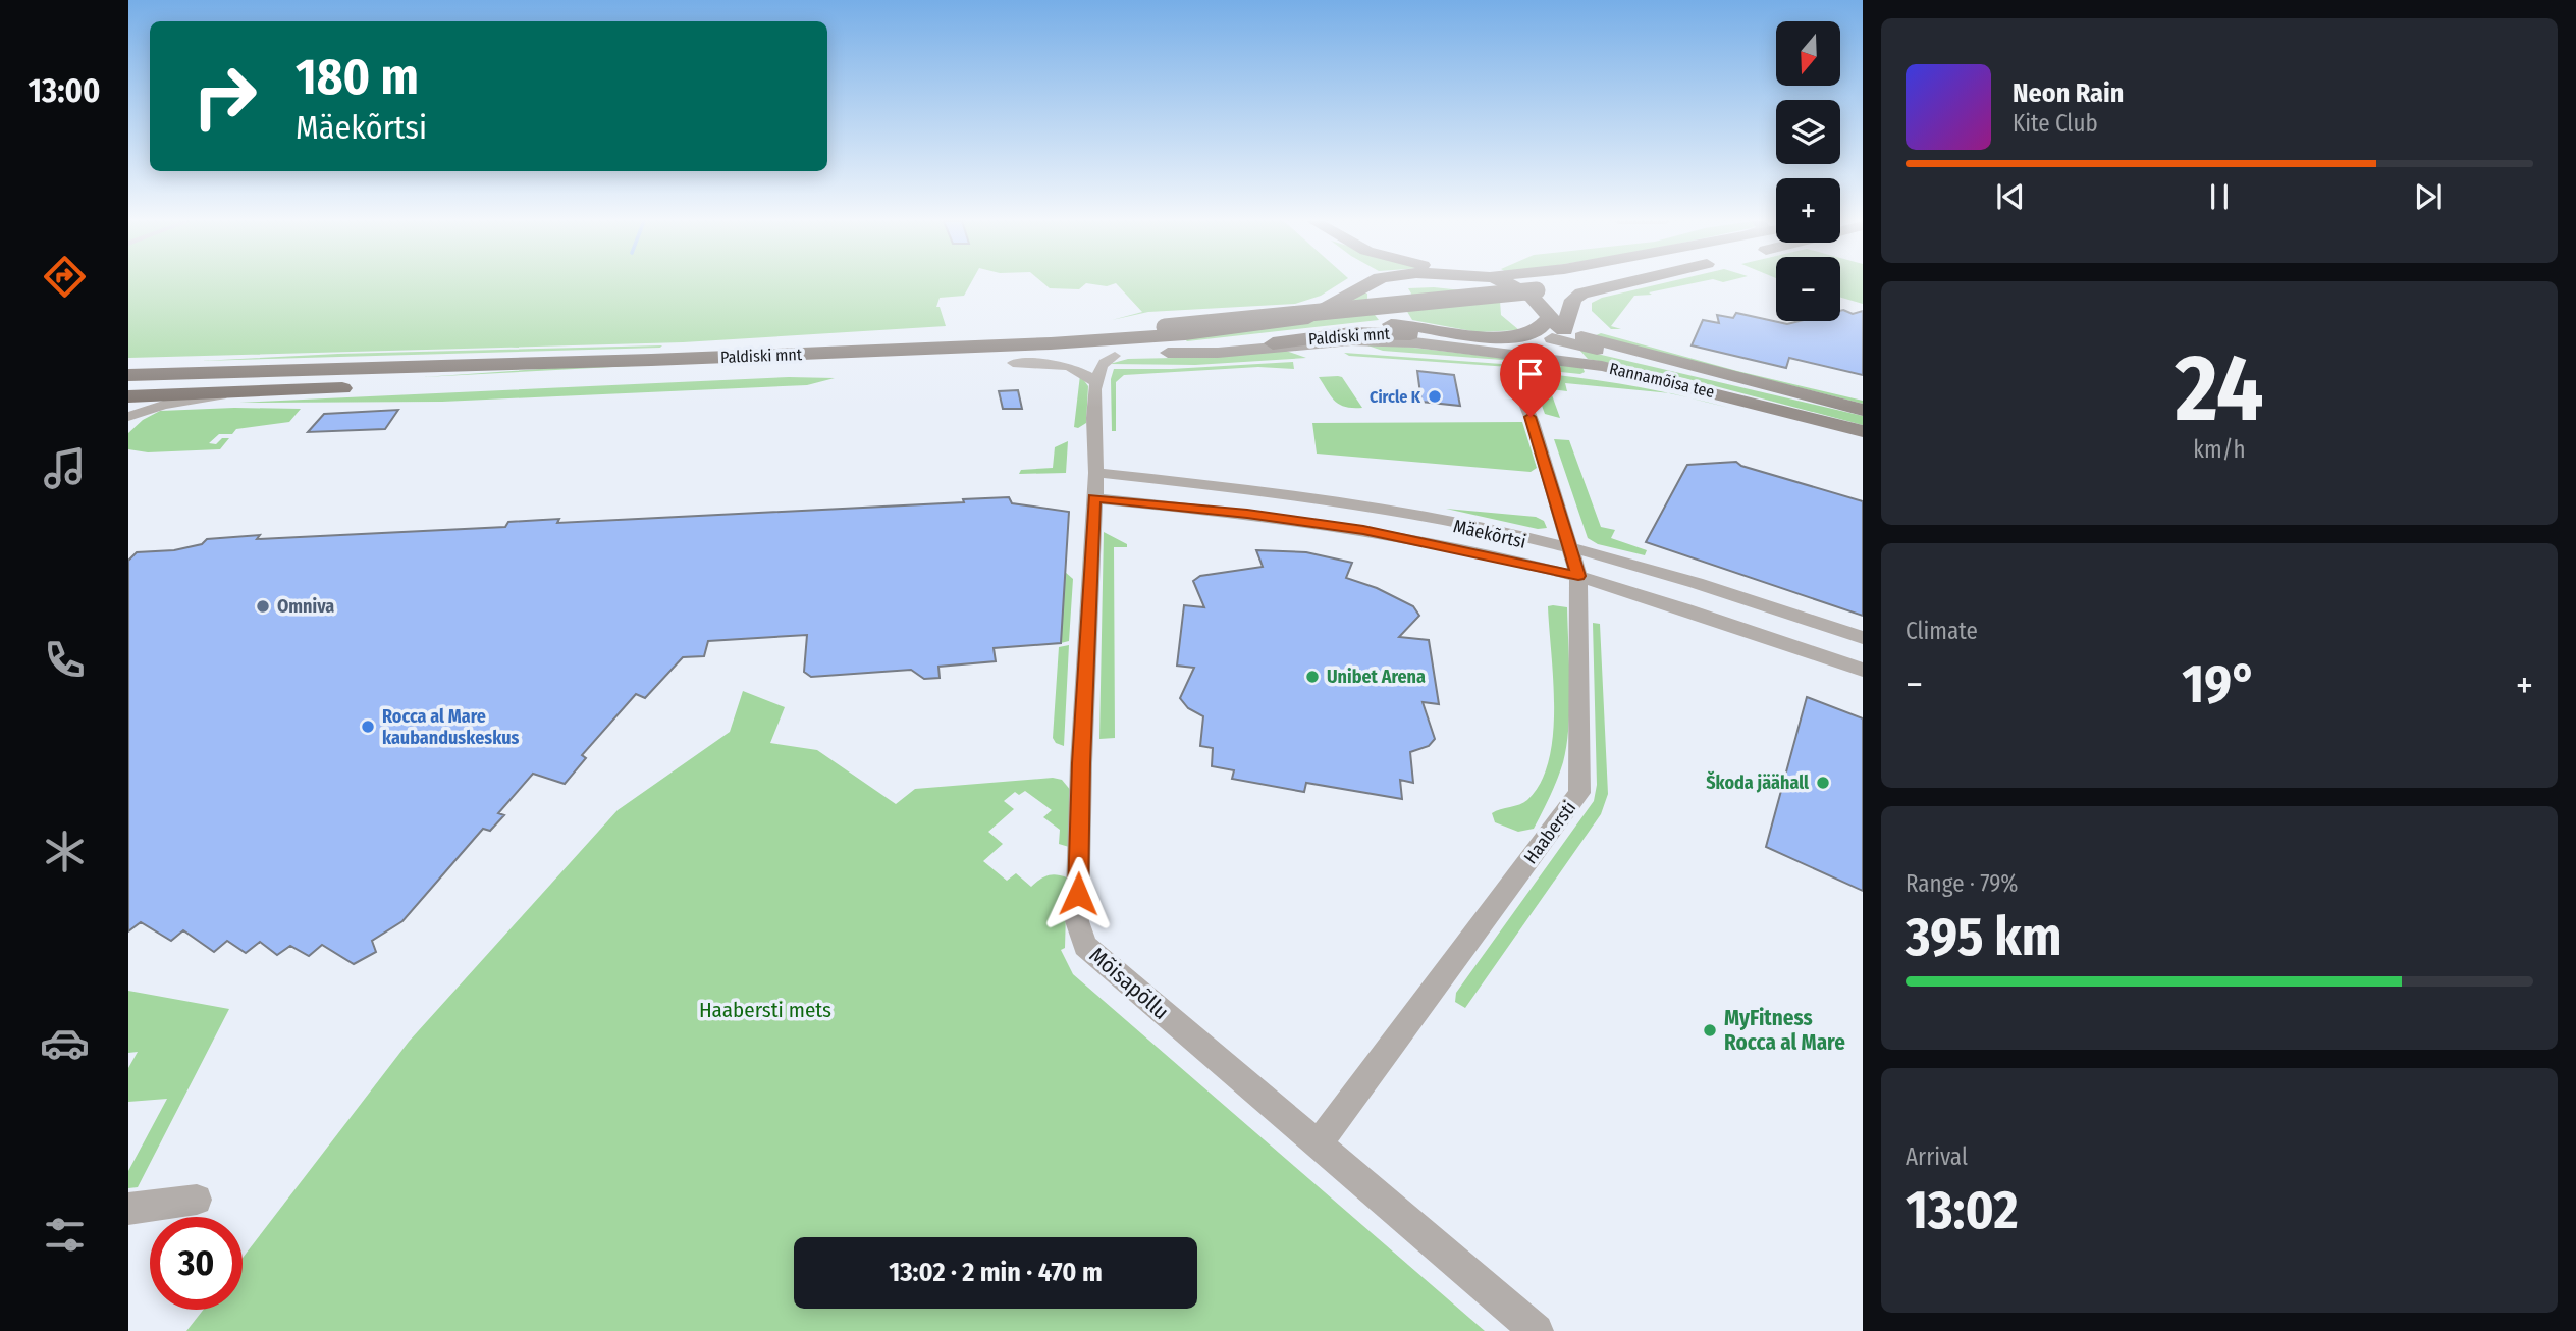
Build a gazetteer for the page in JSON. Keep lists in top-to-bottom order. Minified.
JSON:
{"streets":{"main road":["Paldiski mnt","Rannamõisa tee"],"street":["Mäekõrtsi","Haabersti","Mõisapõllu"]},"crossings":[["Mäekõrtsi","Haabersti"],["Mäekõrtsi","Mõisapõllu"],["Haabersti","Mõisapõllu"]],"parks":["Haabersti mets"],"places":["Circle K","Omniva","Unibet Arena","Rocca al Mare kaubanduskeskus","Škoda jäähall","MyFitness Rocca al Mare"],"north":"bottom","page":{"tabs":"13:00","map_buttons":["+","−"],"turn":["180 m","Mäekõrtsi"],"song":["Neon Rain","Kite Club"],"tile":[["24","km/h"],"Climate",["Range · 79%","395 km"],["Arrival","13:02"]],"heat":["−","19°","+"],"limit":"30","trip":"13:02 · 2 min · 470 m"}}
